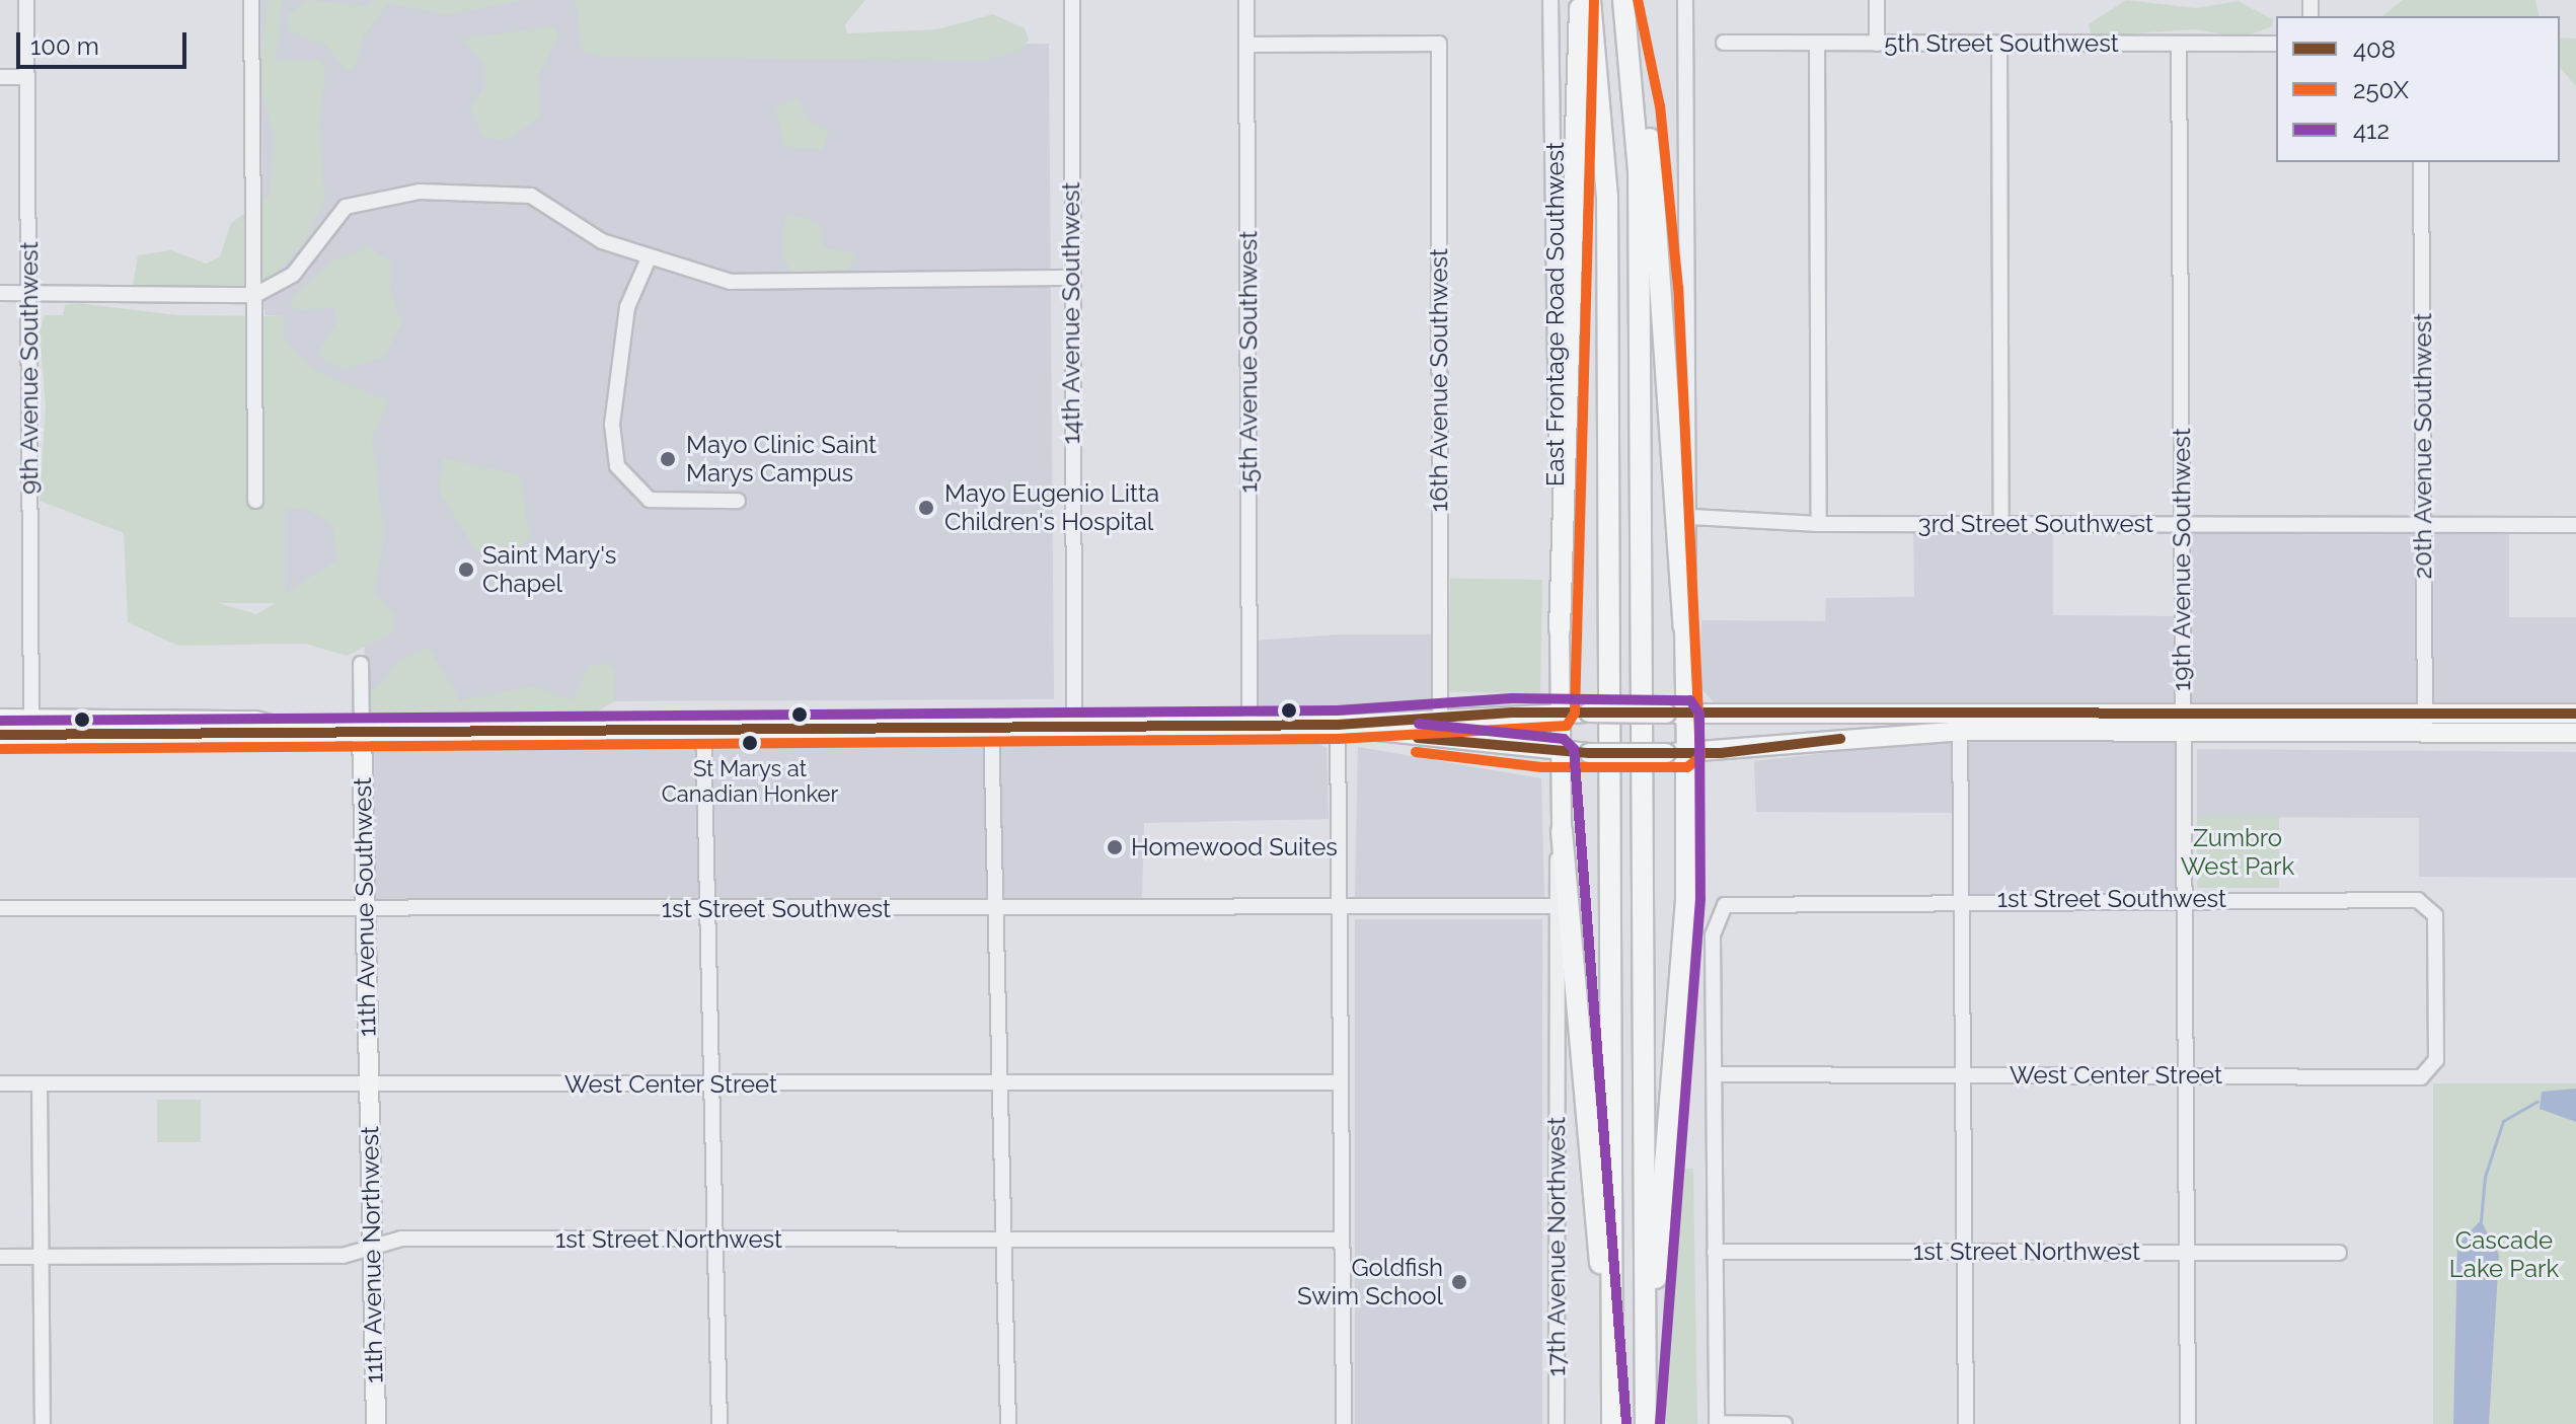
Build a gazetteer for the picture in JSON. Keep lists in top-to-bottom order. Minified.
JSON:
{"streets":{"main road":["11th Avenue Southwest","11th Avenue Northwest"],"street":["5th Street Southwest","14th Avenue Southwest","East Frontage Road Southwest","15th Avenue Southwest","9th Avenue Southwest","16th Avenue Southwest","20th Avenue Southwest","3rd Street Southwest","19th Avenue Southwest","1st Street Southwest","West Center Street","1st Street Northwest","17th Avenue Northwest"]},"crossings":[["5th Street Southwest","19th Avenue Southwest"],["15th Avenue Southwest","16th Avenue Southwest"],["20th Avenue Southwest","3rd Street Southwest"],["3rd Street Southwest","19th Avenue Southwest"],["19th Avenue Southwest","1st Street Southwest"],["19th Avenue Southwest","West Center Street"],["19th Avenue Southwest","1st Street Northwest"],["1st Street Southwest","11th Avenue Southwest"],["1st Street Southwest","West Center Street"],["1st Street Southwest","17th Avenue Northwest"],["11th Avenue Southwest","West Center Street"],["11th Avenue Southwest","11th Avenue Northwest"],["West Center Street","11th Avenue Northwest"],["1st Street Northwest","11th Avenue Northwest"]],"parks":["Zumbro West Park","Cascade Lake Park"],"places":["Mayo Clinic Saint Marys Campus","Mayo Eugenio Litta Children's Hospital","Saint Mary's Chapel","St Marys at Canadian Honker","Homewood Suites","Goldfish Swim School"],"lines":["transit line 250X","transit line 412","transit line 408"],"legend":["408","250X","412"],"scale_bar":"100 m"}
